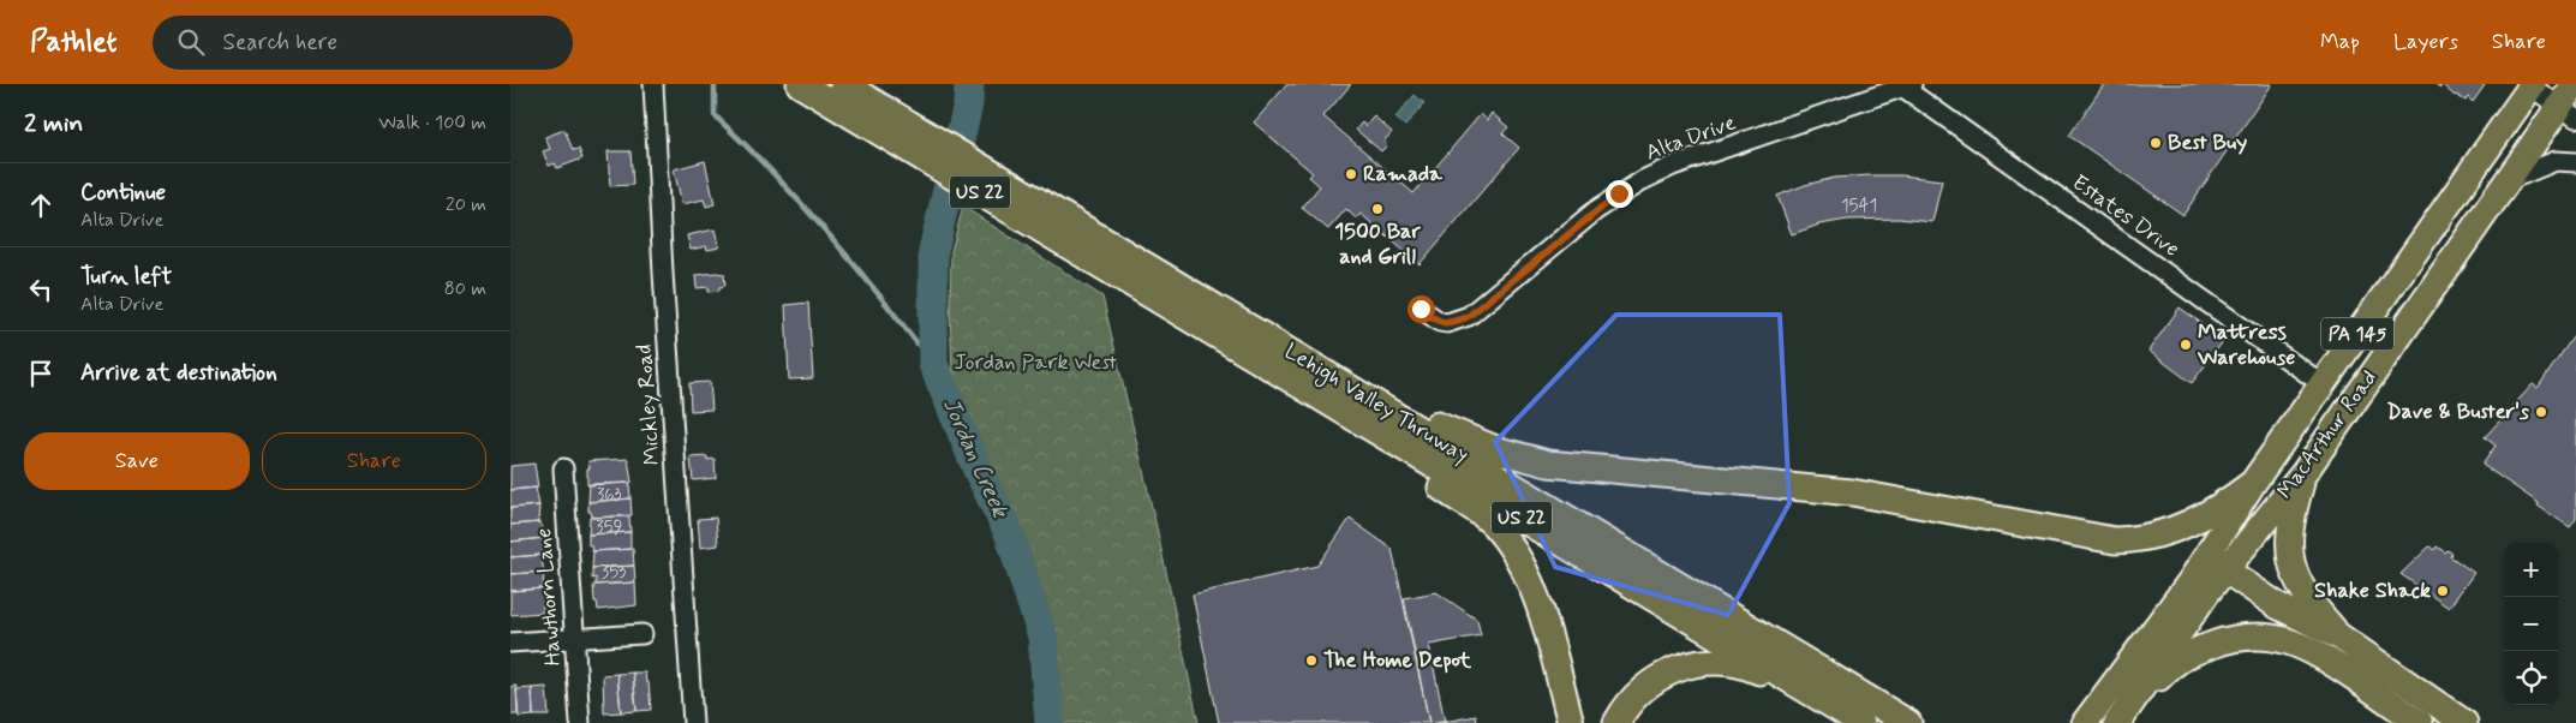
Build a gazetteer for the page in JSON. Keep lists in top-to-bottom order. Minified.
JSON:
{"streets":{"highway":["US 22","PA 145","Lehigh Valley Thruway","MacArthur Road"],"street":["Alta Drive","Estates Drive","Mickley Road","Hawthorn Lane"]},"crossings":[["Alta Drive","Estates Drive"],["Estates Drive","MacArthur Road"]],"water":["Jordan Creek"],"parks":["Jordan Park West"],"places":["Best Buy","Ramada","1500 Bar and Grill","Mattress Warehouse","Dave & Buster's","Shake Shack","The Home Depot"],"house_numbers":["1541","363","359","353"],"page":{"header":"Pathlet","search":"Search here","nav":["Map","Layers","Share"],"heading":["2 min","Walk · 100 m"],"list":[["Continue","Alta Drive","20 m"],["Turn left","Alta Drive","80 m"],"Arrive at destination"],"buttons":["Save","Share"],"map_buttons":["+","−"]}}
